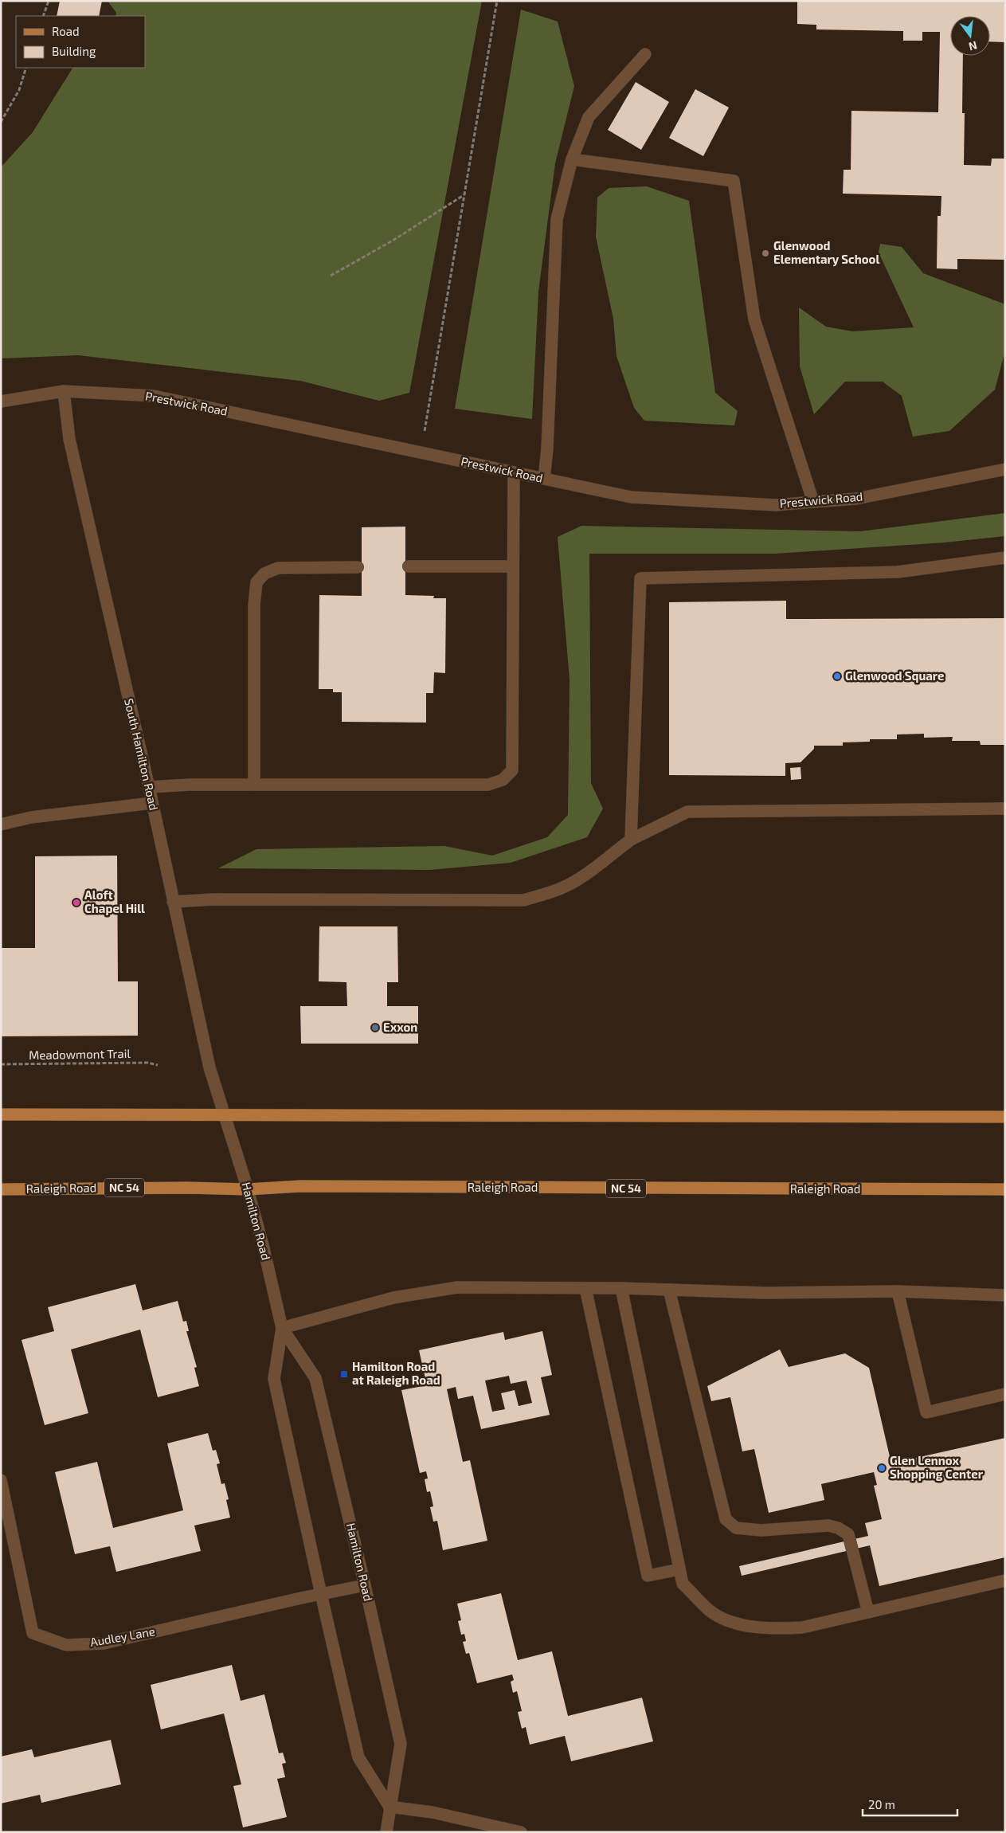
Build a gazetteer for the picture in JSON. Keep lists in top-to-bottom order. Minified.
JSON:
{"streets":{"main road":["NC 54","Raleigh Road"],"street":["Prestwick Road","South Hamilton Road","Hamilton Road","Audley Lane"],"path":["Meadowmont Trail"]},"crossings":[["Prestwick Road","South Hamilton Road"],["South Hamilton Road","Hamilton Road"],["Raleigh Road","Hamilton Road"],["Hamilton Road","Audley Lane"]],"places":{"other":["Glenwood Elementary School","Glenwood Square","Aloft Chapel Hill","Exxon","Glen Lennox Shopping Center"],"transit":["Hamilton Road at Raleigh Road"]},"legend":["Road","Building"],"scale_bar":"20 m","north":"bottom"}
